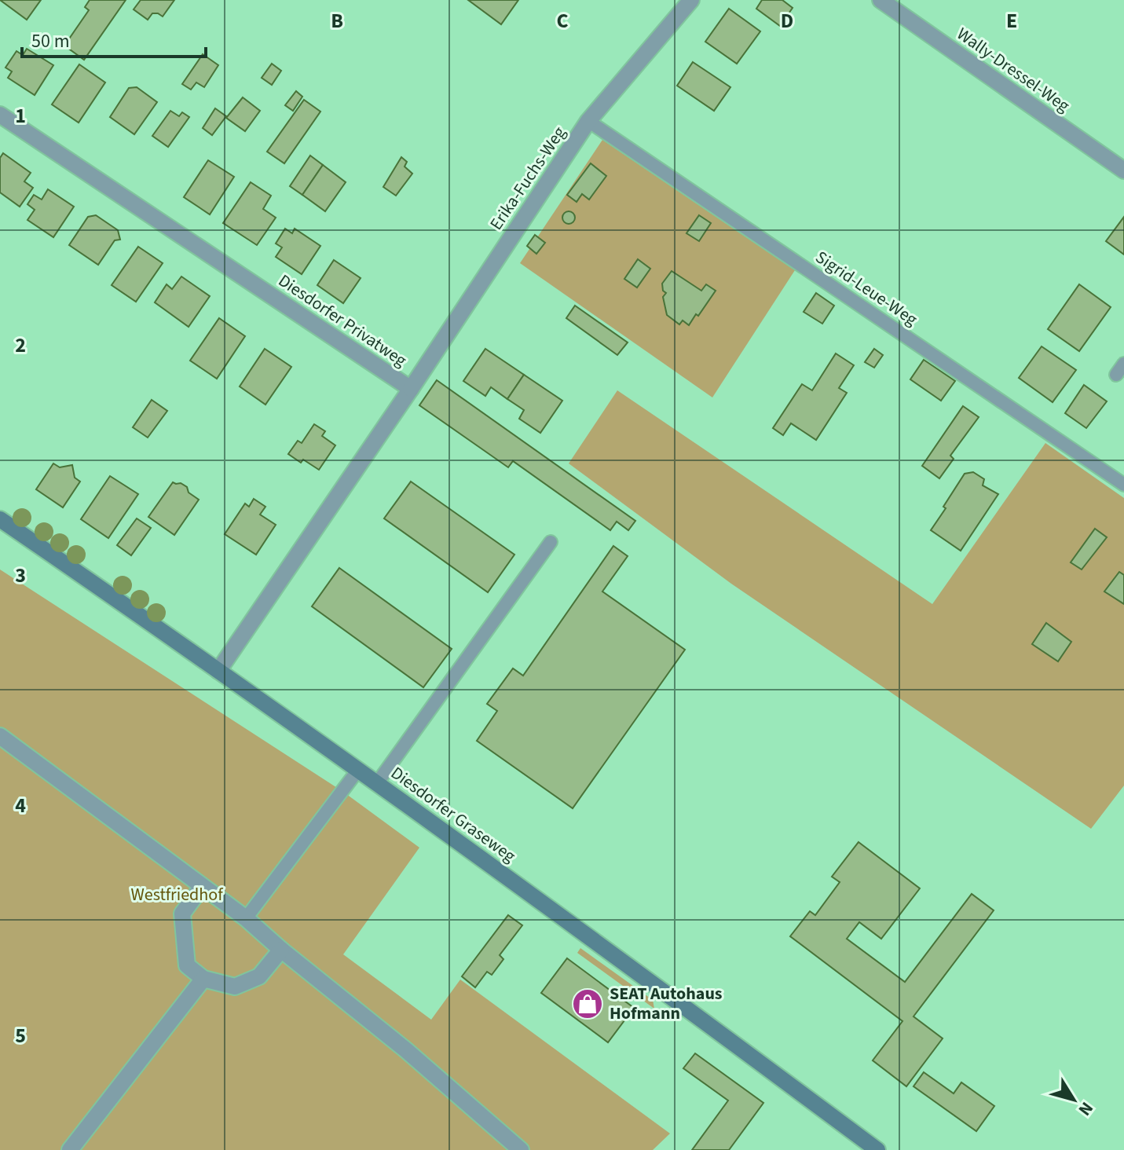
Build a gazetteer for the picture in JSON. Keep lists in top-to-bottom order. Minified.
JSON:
{"streets":{"main road":["Diesdorfer Graseweg"],"street":["Wally-Dressel-Weg","Erika-Fuchs-Weg","Diesdorfer Privatweg"],"lane":["Sigrid-Leue-Weg"]},"crossings":[["Erika-Fuchs-Weg","Sigrid-Leue-Weg"],["Erika-Fuchs-Weg","Diesdorfer Privatweg"],["Diesdorfer Privatweg","Diesdorfer Graseweg"]],"parks":["Westfriedhof"],"places":{"shop":["SEAT Autohaus Hofmann"]},"scale_bar":"50 m","north":"bottom right","grid":{"columns":["B","C","D","E"],"rows":["1","2","3","4","5"]}}
